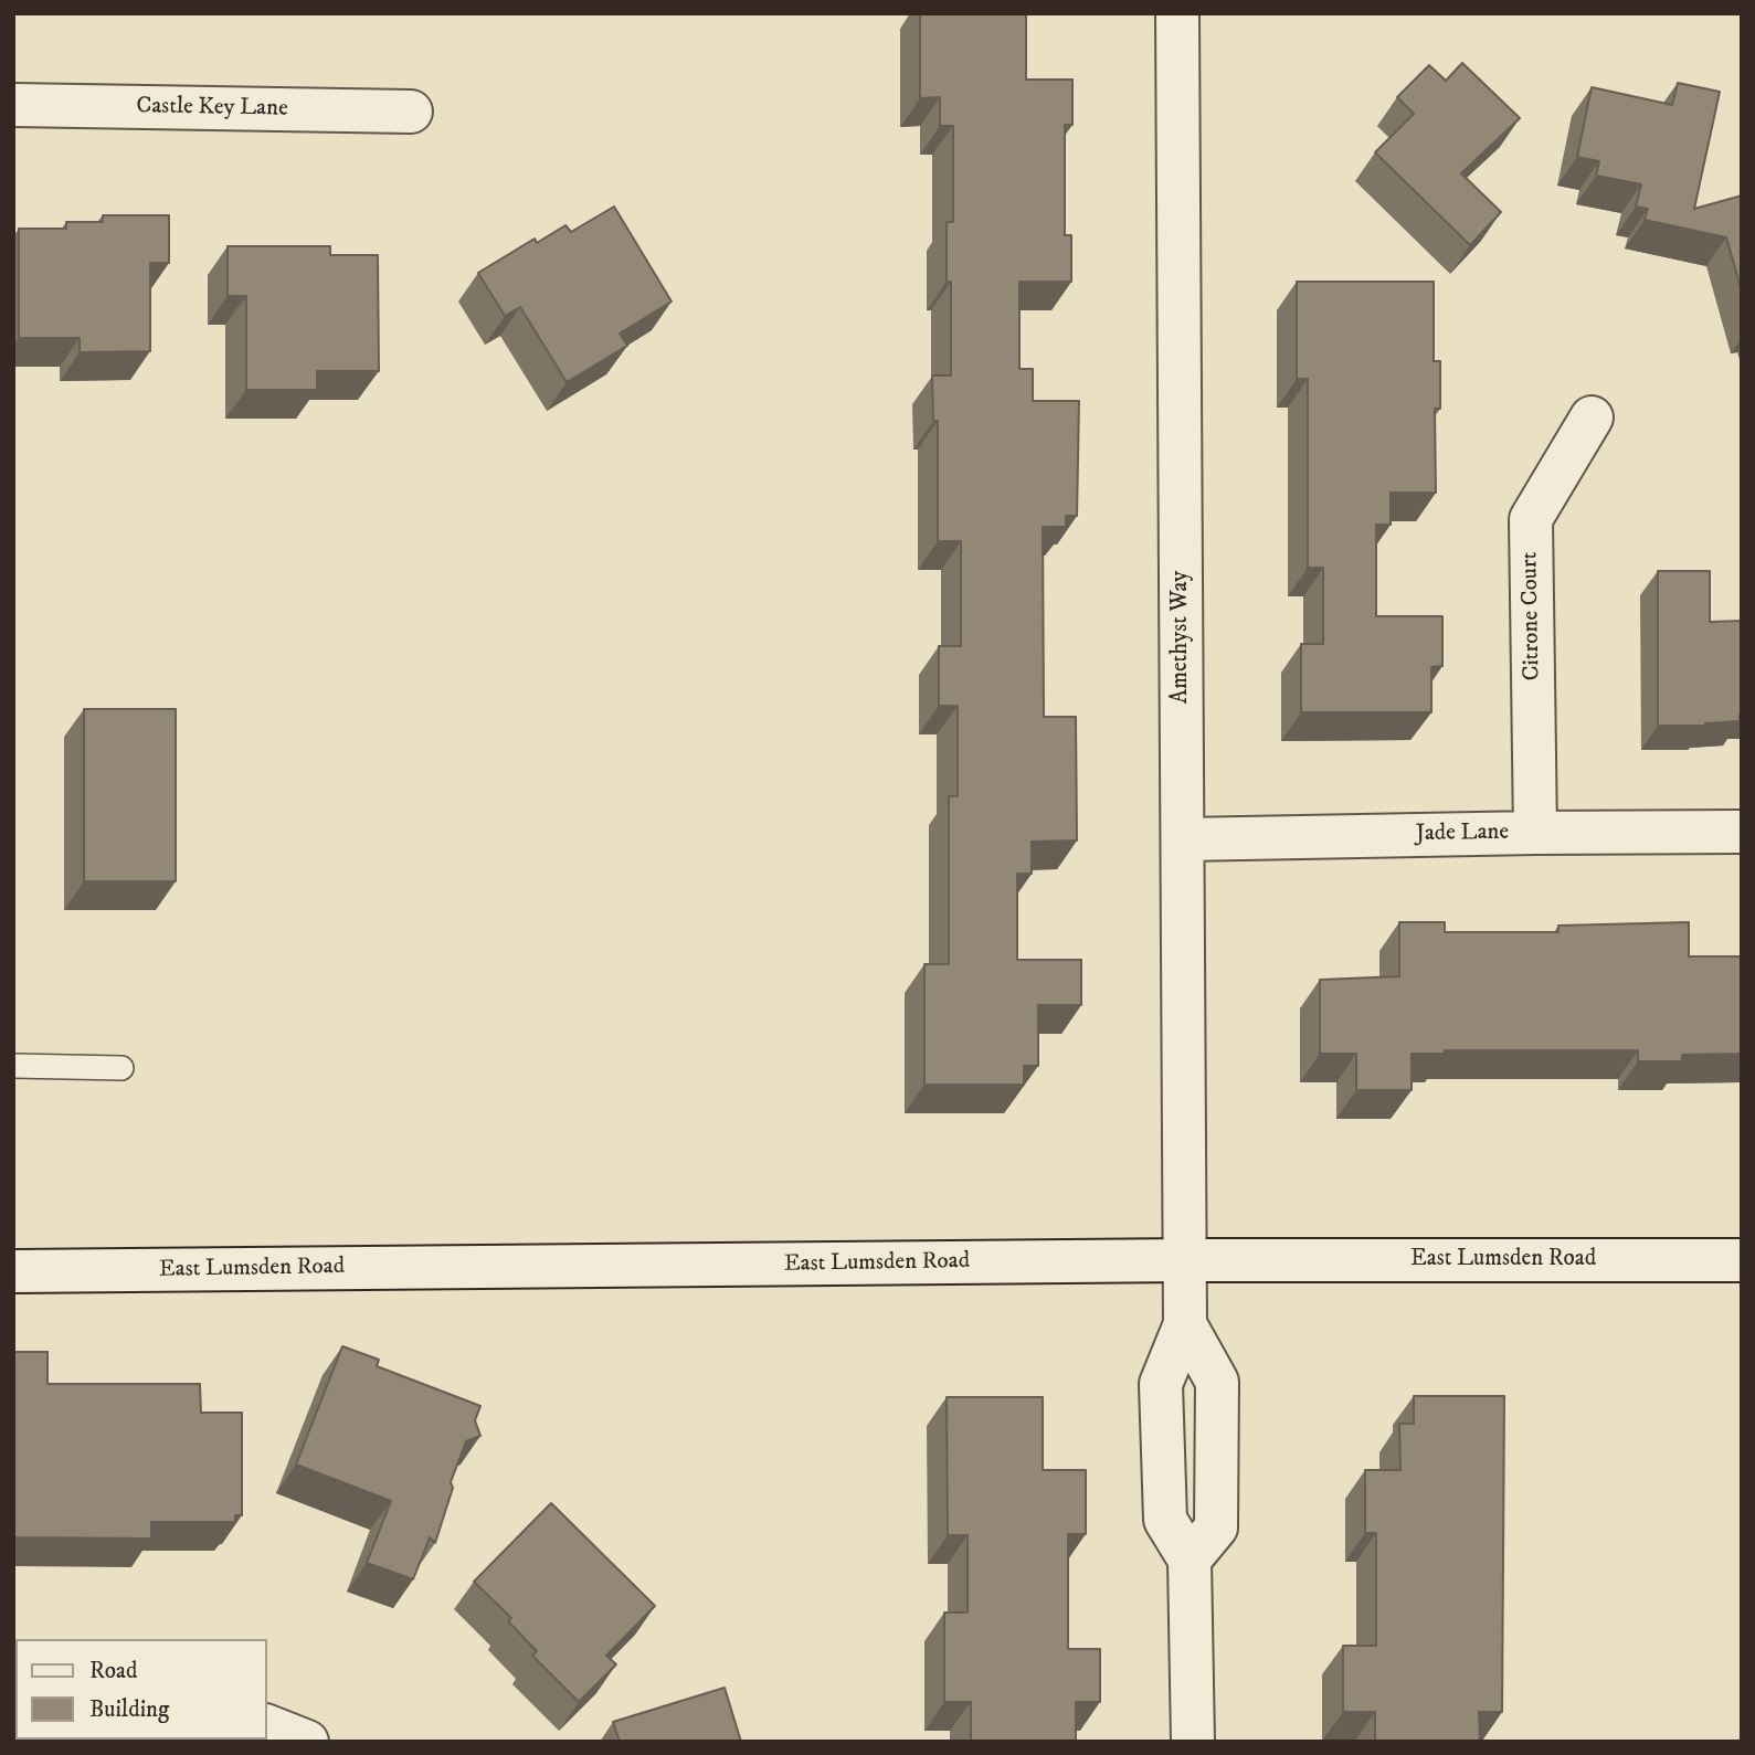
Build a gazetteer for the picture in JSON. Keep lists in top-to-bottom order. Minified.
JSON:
{"streets":{"street":["Castle Key Lane","Citrone Court","Amethyst Way","Jade Lane","East Lumsden Road"]},"crossings":[["Citrone Court","Jade Lane"],["Amethyst Way","Jade Lane"],["Amethyst Way","East Lumsden Road"]],"legend":["Road","Building"]}
